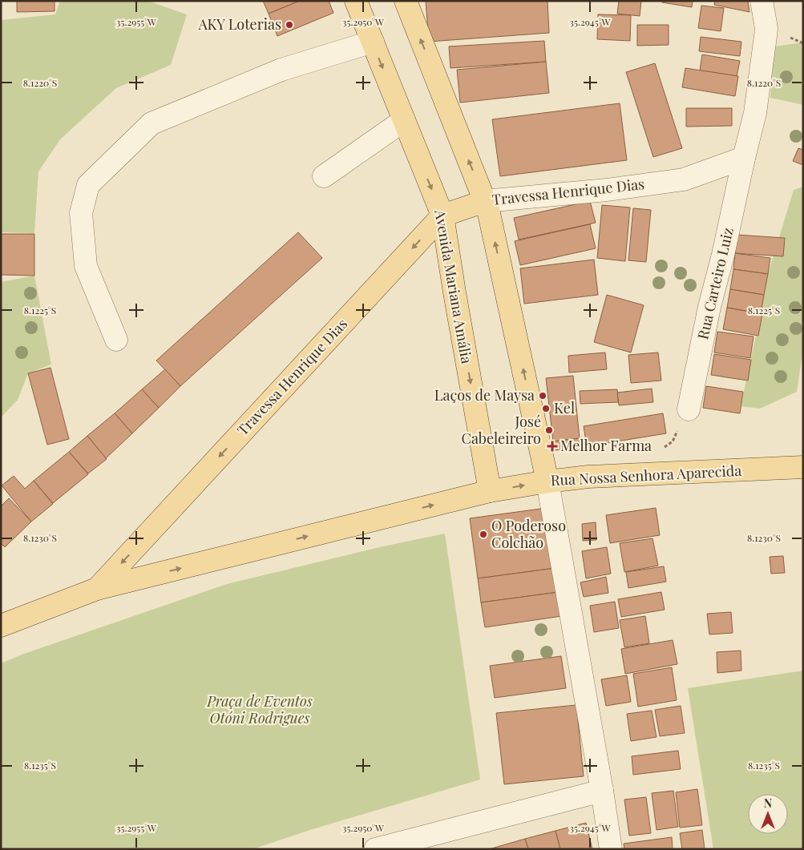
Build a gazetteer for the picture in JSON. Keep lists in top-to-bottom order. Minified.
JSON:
{"streets":{"main road":["Travessa Henrique Dias","Avenida Mariana Amália","Rua Nossa Senhora Aparecida"],"street":["Rua Carteiro Luiz"]},"crossings":[["Travessa Henrique Dias","Rua Carteiro Luiz"],["Travessa Henrique Dias","Avenida Mariana Amália"],["Travessa Henrique Dias","Rua Nossa Senhora Aparecida"],["Avenida Mariana Amália","Rua Nossa Senhora Aparecida"]],"parks":["Praça de Eventos Otóni Rodrigues"],"places":{"other":["AKY Loterias","Laços de Maysa","Kel","José Cabeleireiro","O Poderoso Colchão"],"health":["Melhor Farma"]},"north":"top","coordinates":["35.2955°W","35.2950°W","35.2945°W","8.1220°S","8.1225°S","8.1230°S","8.1235°S"]}
